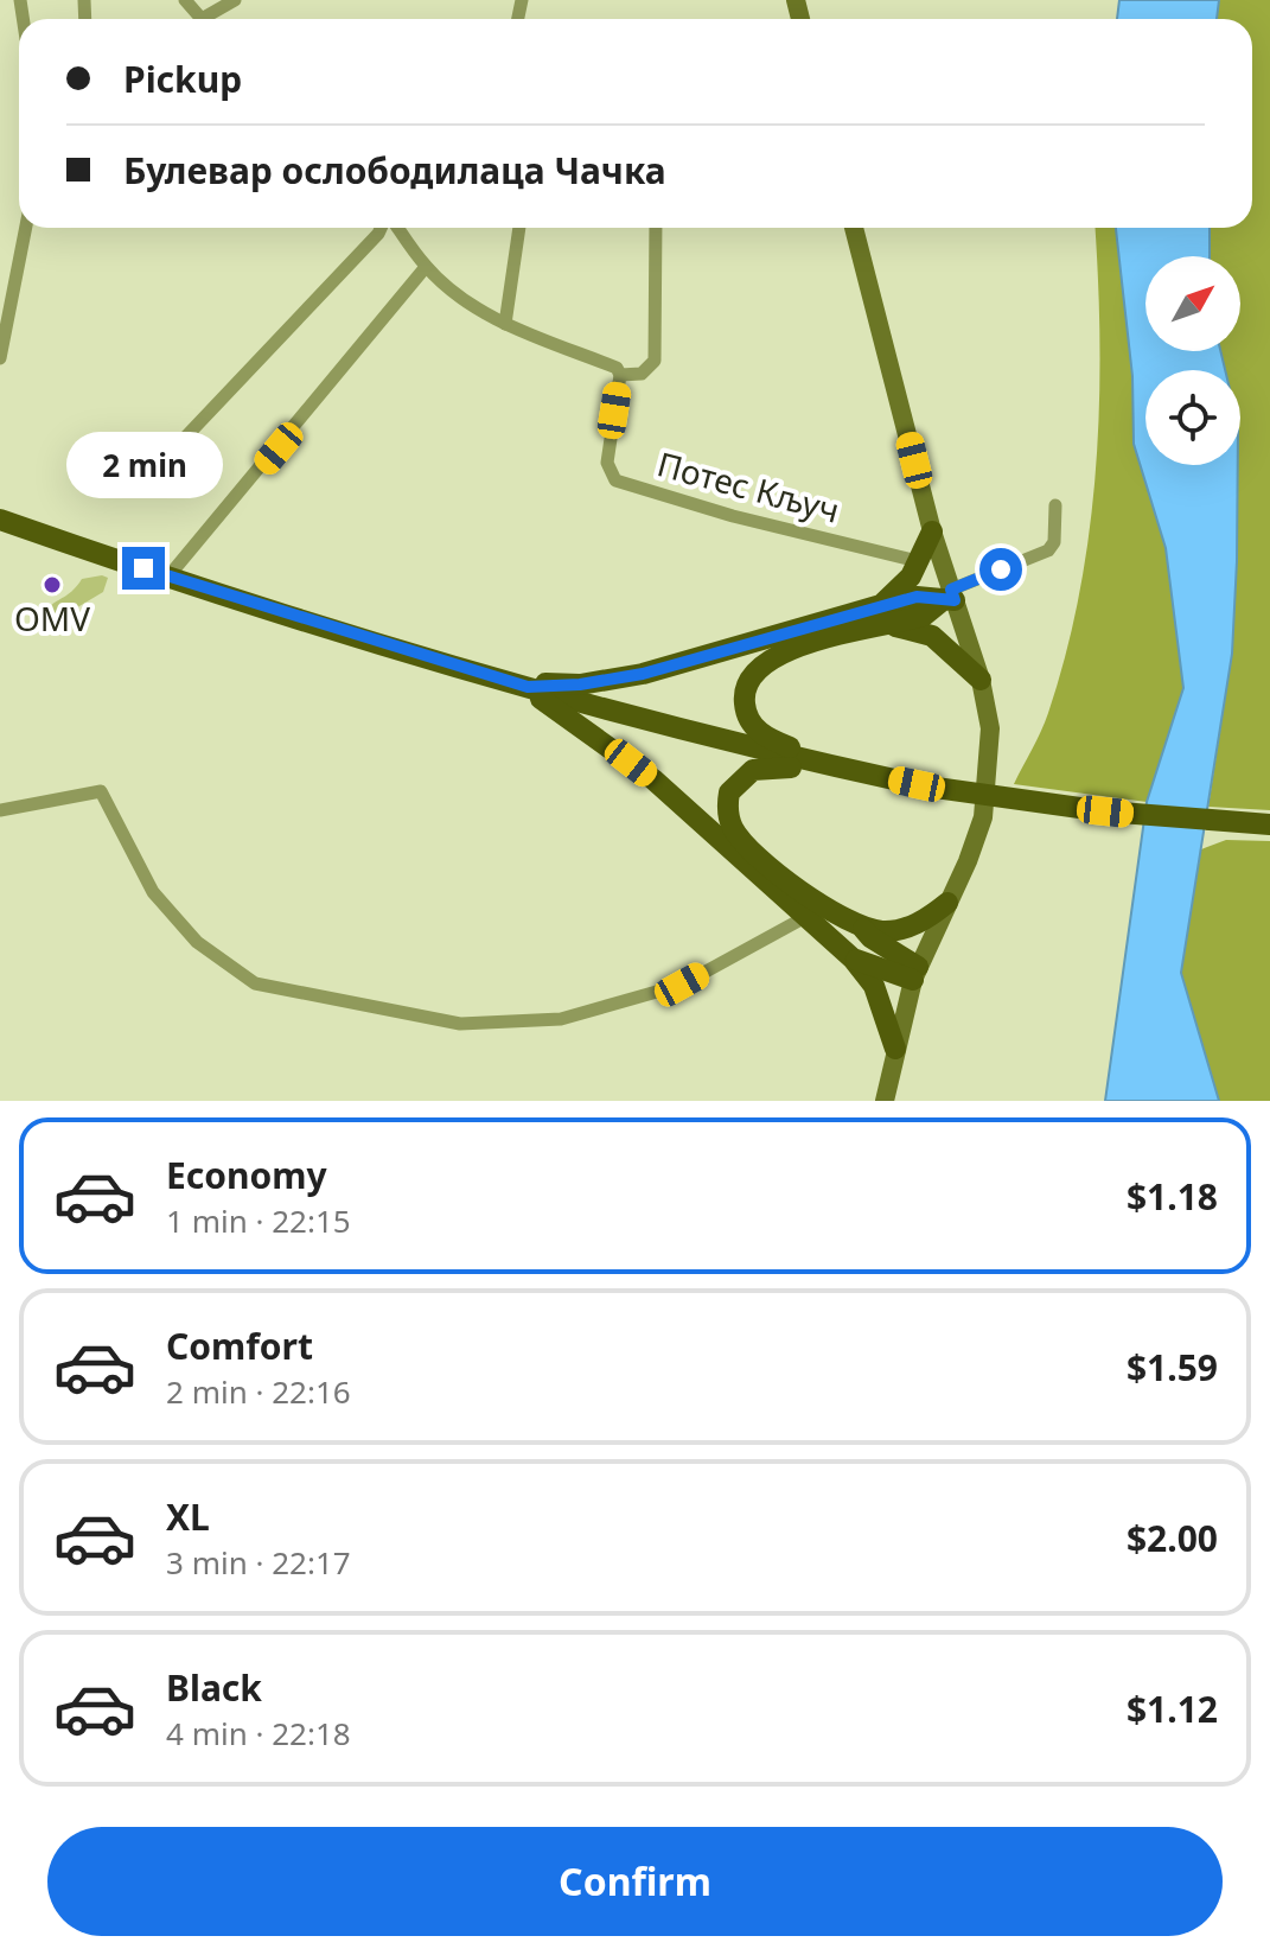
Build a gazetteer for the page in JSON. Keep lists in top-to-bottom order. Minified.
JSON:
{"streets":{"street":["Потес Кључ"]},"places":["OMV"],"north":"top right","page":{"banner":["Pickup","Булевар ослободилаца Чачка"],"bubble":"2 min","list":[{"name":"Economy","note":"1 min · 22:15","value":"$1.18"},{"name":"Comfort","note":"2 min · 22:16","value":"$1.59"},{"name":"XL","note":"3 min · 22:17","value":"$2.00"},{"name":"Black","note":"4 min · 22:18","value":"$1.12"}],"buttons":"Confirm"}}
